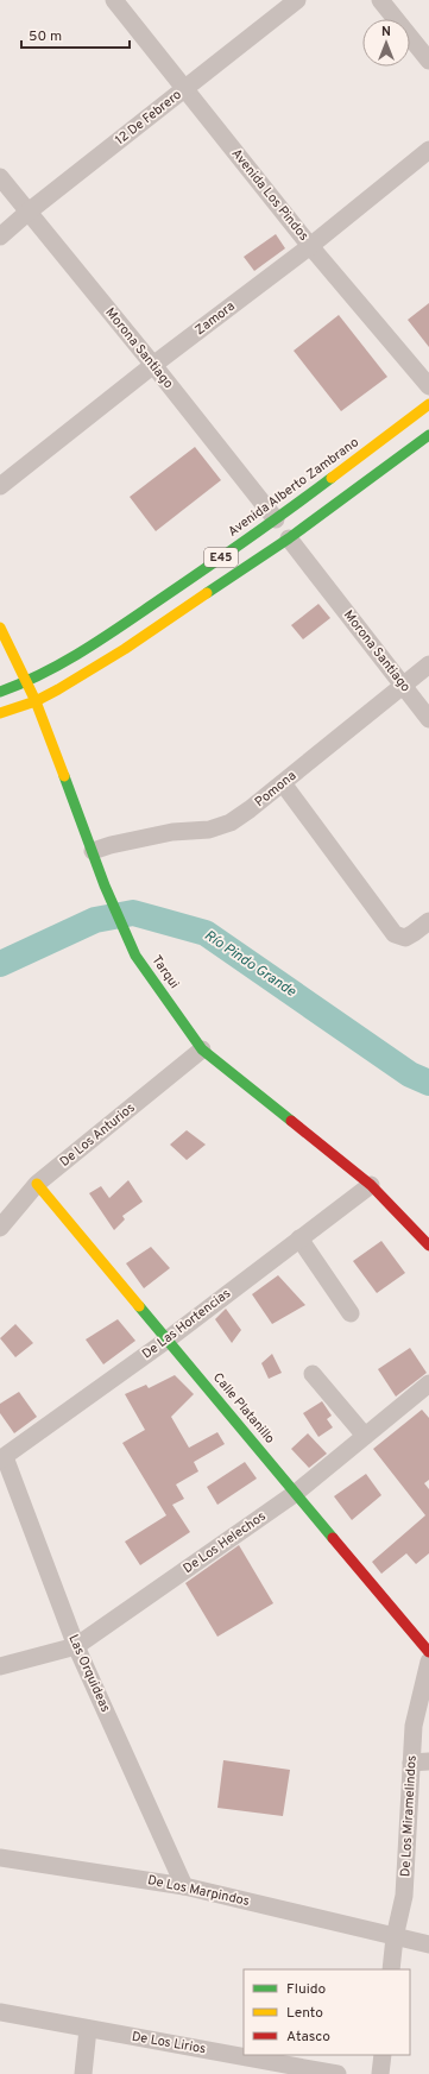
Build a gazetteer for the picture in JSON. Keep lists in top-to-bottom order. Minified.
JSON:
{"streets":{"main road":["Avenida Alberto Zambrano","E45","Tarqui","Calle Platanillo"],"street":["12 De Febrero","Avenida Los Pindos","Zamora","Morona Santiago","Pomona","De Los Anturios","De Las Hortencias","De Los Helechos","Las Orquideas","De Los Miramelindos","De Los Marpindos","De Los Lirios"]},"crossings":[["12 De Febrero","Avenida Los Pindos"],["12 De Febrero","Morona Santiago"],["Avenida Los Pindos","Zamora"],["Zamora","Morona Santiago"],["Morona Santiago","Avenida Alberto Zambrano"],["Morona Santiago","E45"],["Morona Santiago","Pomona"],["Avenida Alberto Zambrano","Tarqui"],["E45","Tarqui"],["Pomona","Tarqui"],["Tarqui","De Los Anturios"],["Tarqui","De Las Hortencias"],["De Los Anturios","Calle Platanillo"],["De Las Hortencias","Calle Platanillo"],["De Las Hortencias","Las Orquideas"],["Calle Platanillo","De Los Helechos"],["De Los Helechos","Las Orquideas"],["Las Orquideas","De Los Marpindos"],["De Los Miramelindos","De Los Marpindos"]],"water":["Río Pindo Grande"],"legend":["Fluido","Lento","Atasco"],"scale_bar":"50 m","north":"top"}
